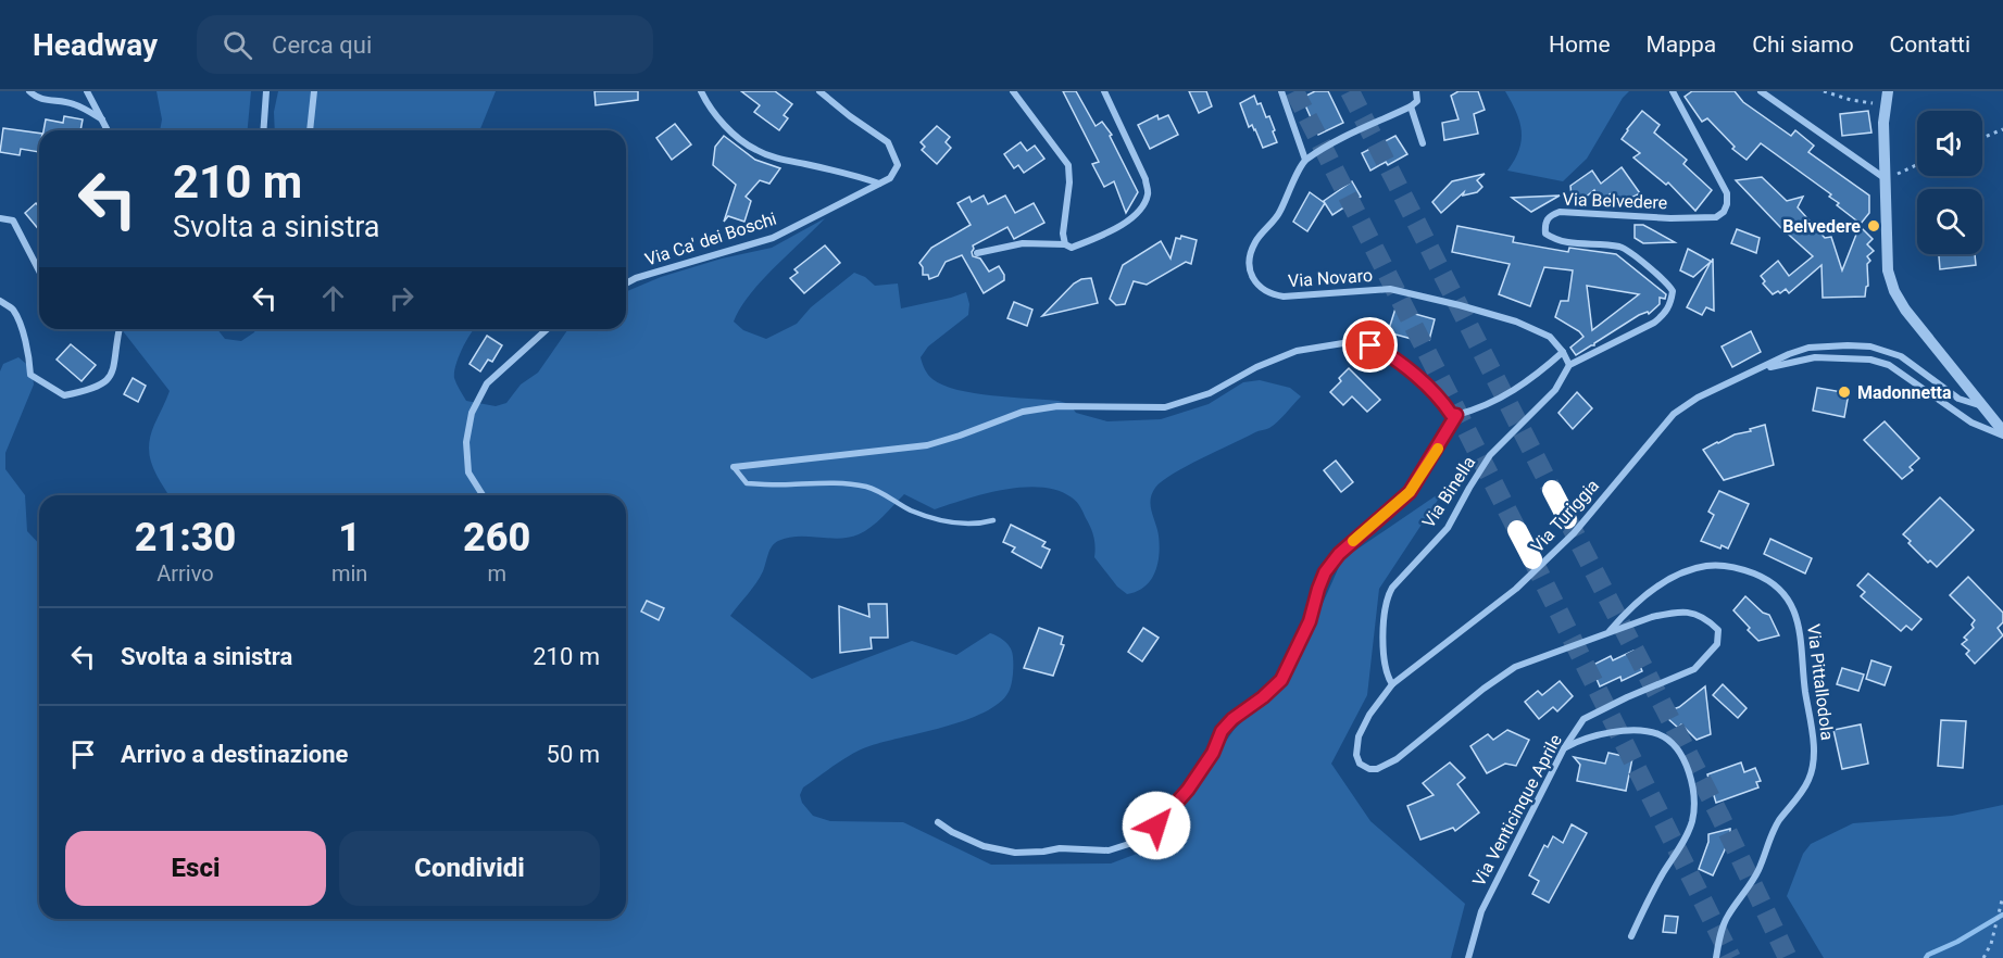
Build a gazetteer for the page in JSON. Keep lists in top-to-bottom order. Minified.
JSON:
{"streets":{"street":["Via Belvedere","Via Ca' dei Boschi","Via Novaro","Via Binella","Via Turiggia","Via Pittallodola","Via Venticinque Aprile"]},"crossings":[["Via Belvedere","Via Novaro"],["Via Belvedere","Via Binella"],["Via Novaro","Via Binella"],["Via Binella","Via Turiggia"],["Via Binella","Via Venticinque Aprile"],["Via Turiggia","Via Venticinque Aprile"],["Via Pittallodola","Via Venticinque Aprile"]],"places":["Belvedere","Madonnetta"],"page":{"header":"Headway","search":"Cerca qui","nav":["Home","Mappa","Chi siamo","Contatti"],"turn":["210 m","Svolta a sinistra"],"eta":["21:30","Arrivo","1","min","260","m"],"list":[{"name":"Svolta a sinistra","value":"210 m"},{"name":"Arrivo a destinazione","value":"50 m"}],"buttons":["Esci","Condividi"]}}
